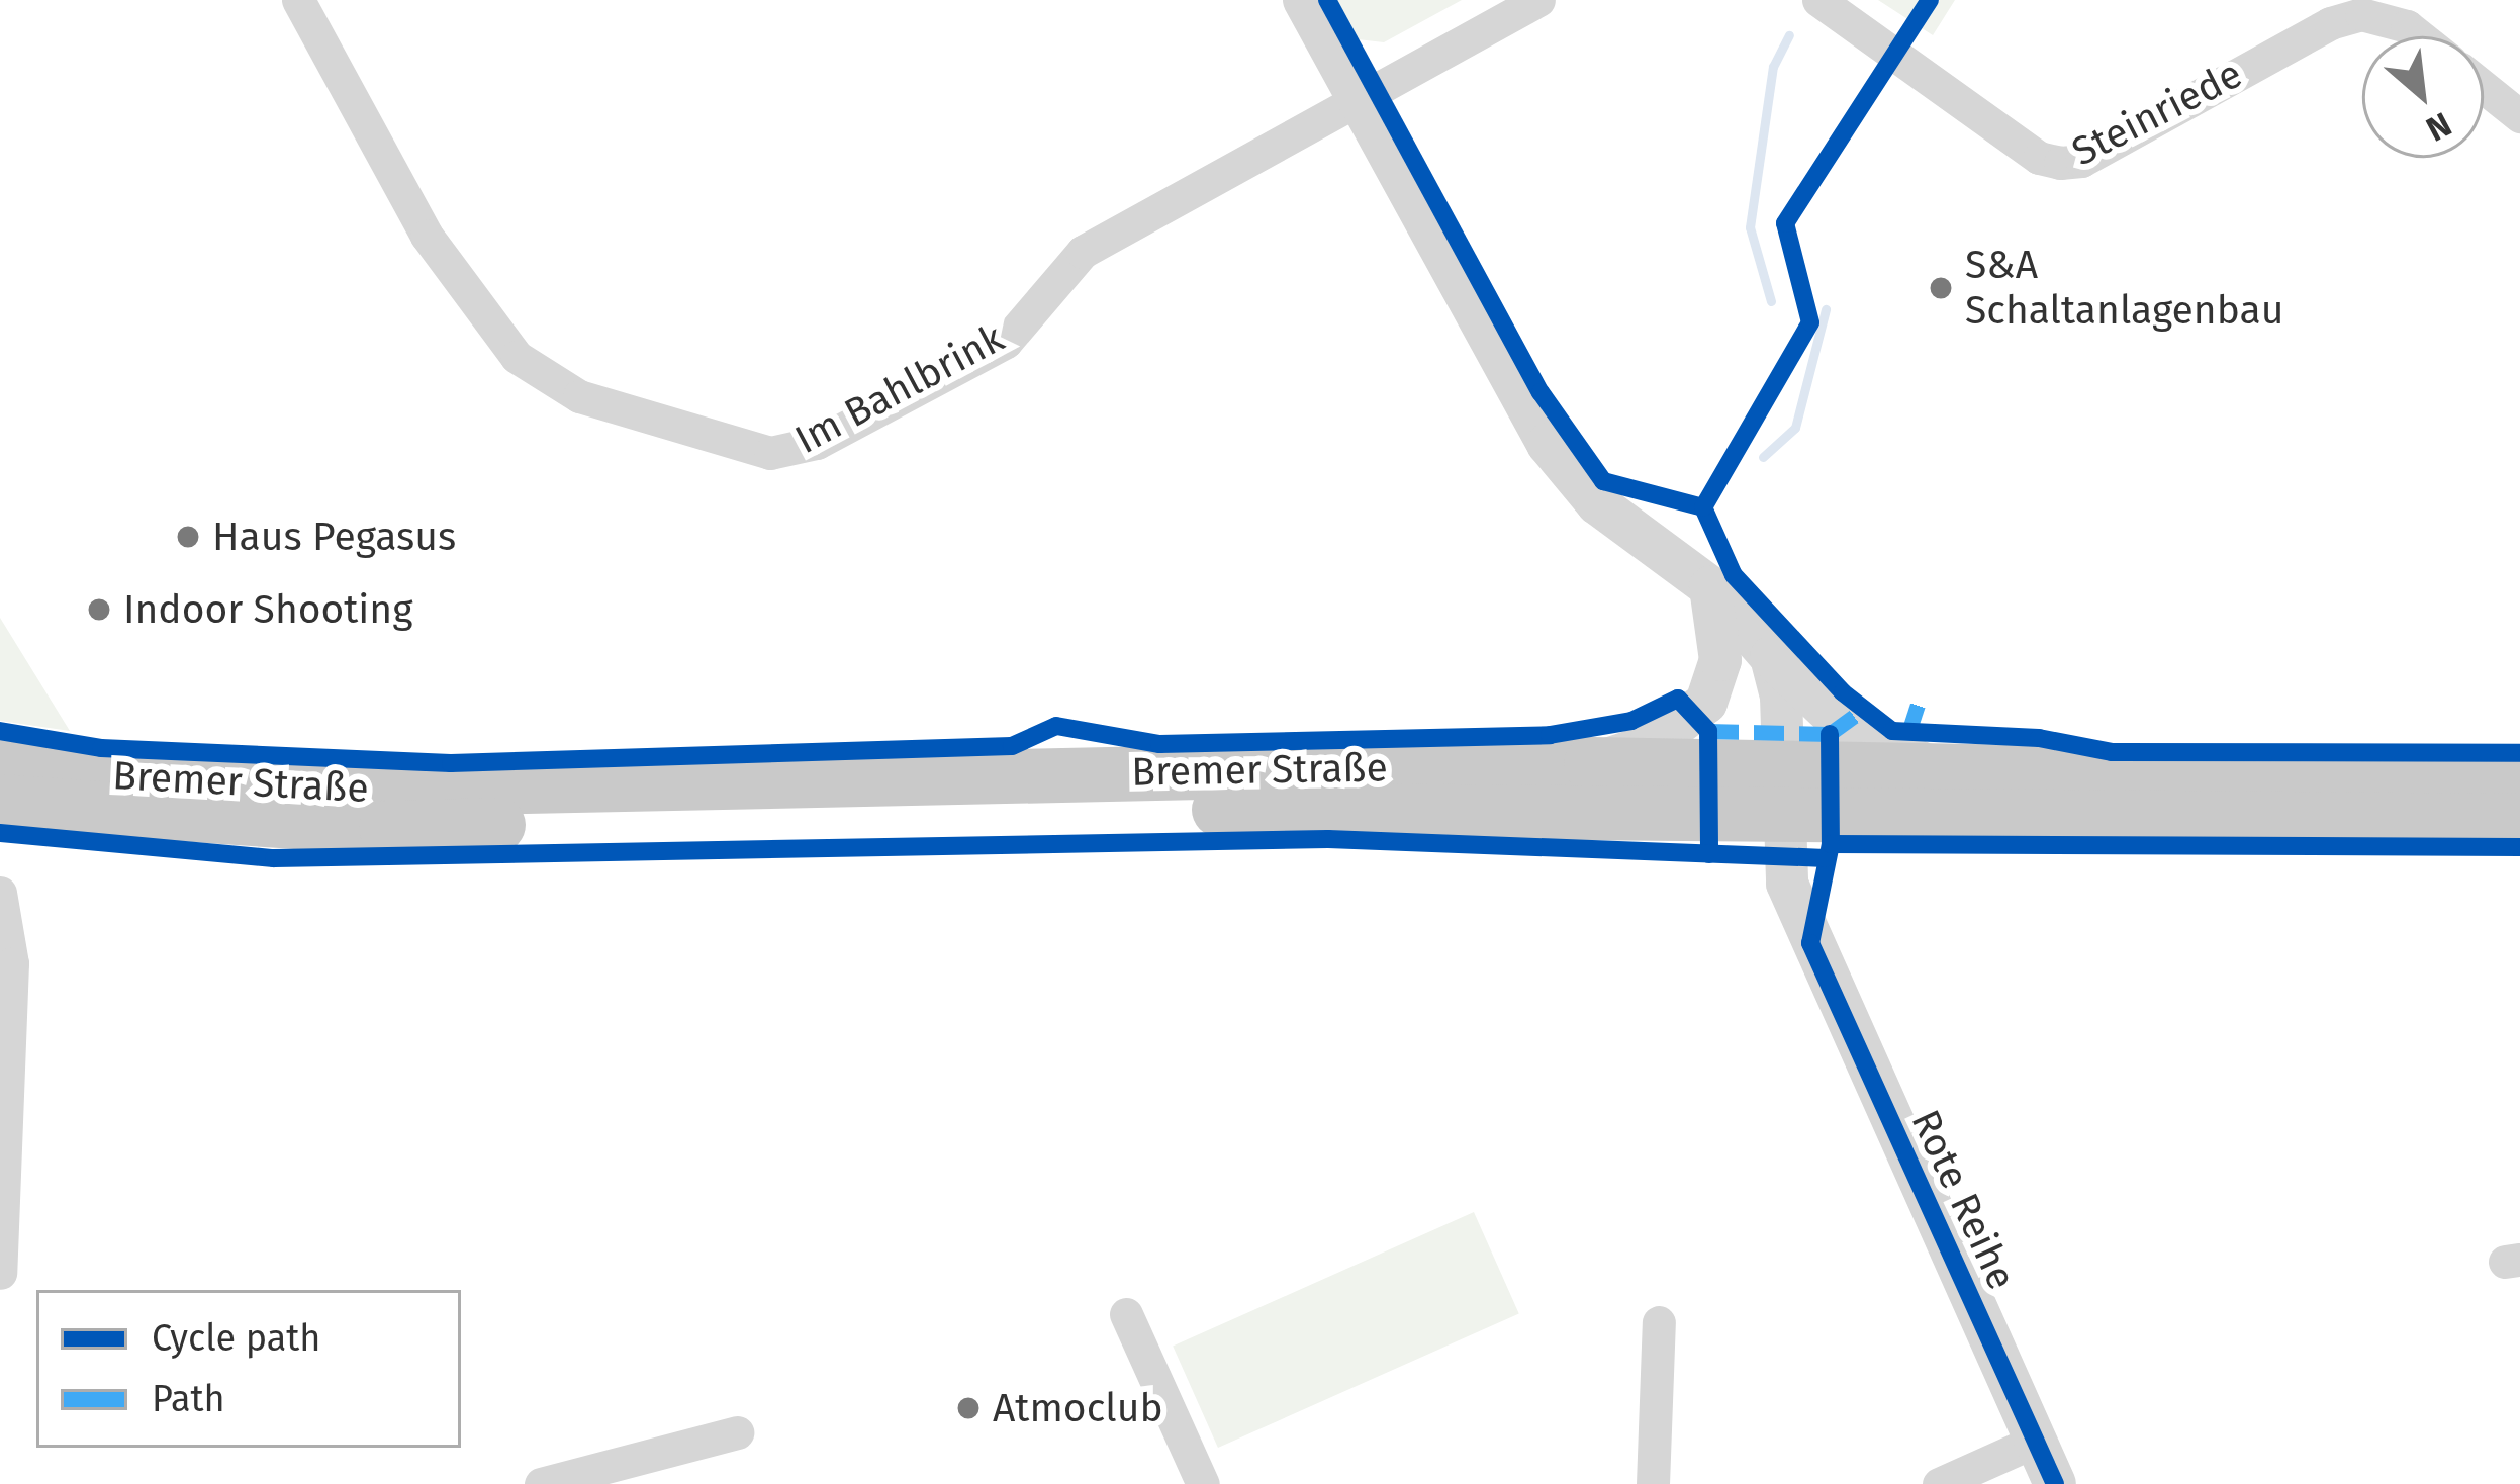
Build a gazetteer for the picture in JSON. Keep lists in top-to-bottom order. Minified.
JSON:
{"streets":{"main road":["Bremer Straße"],"street":["Steinriede","Im Bahlbrink","Rote Reihe"]},"crossings":[["Bremer Straße","Rote Reihe"]],"places":["S&A Schaltanlagenbau","Haus Pegasus","Indoor Shooting","Atmoclub"],"legend":["Cycle path","Path"],"north":"bottom right"}
